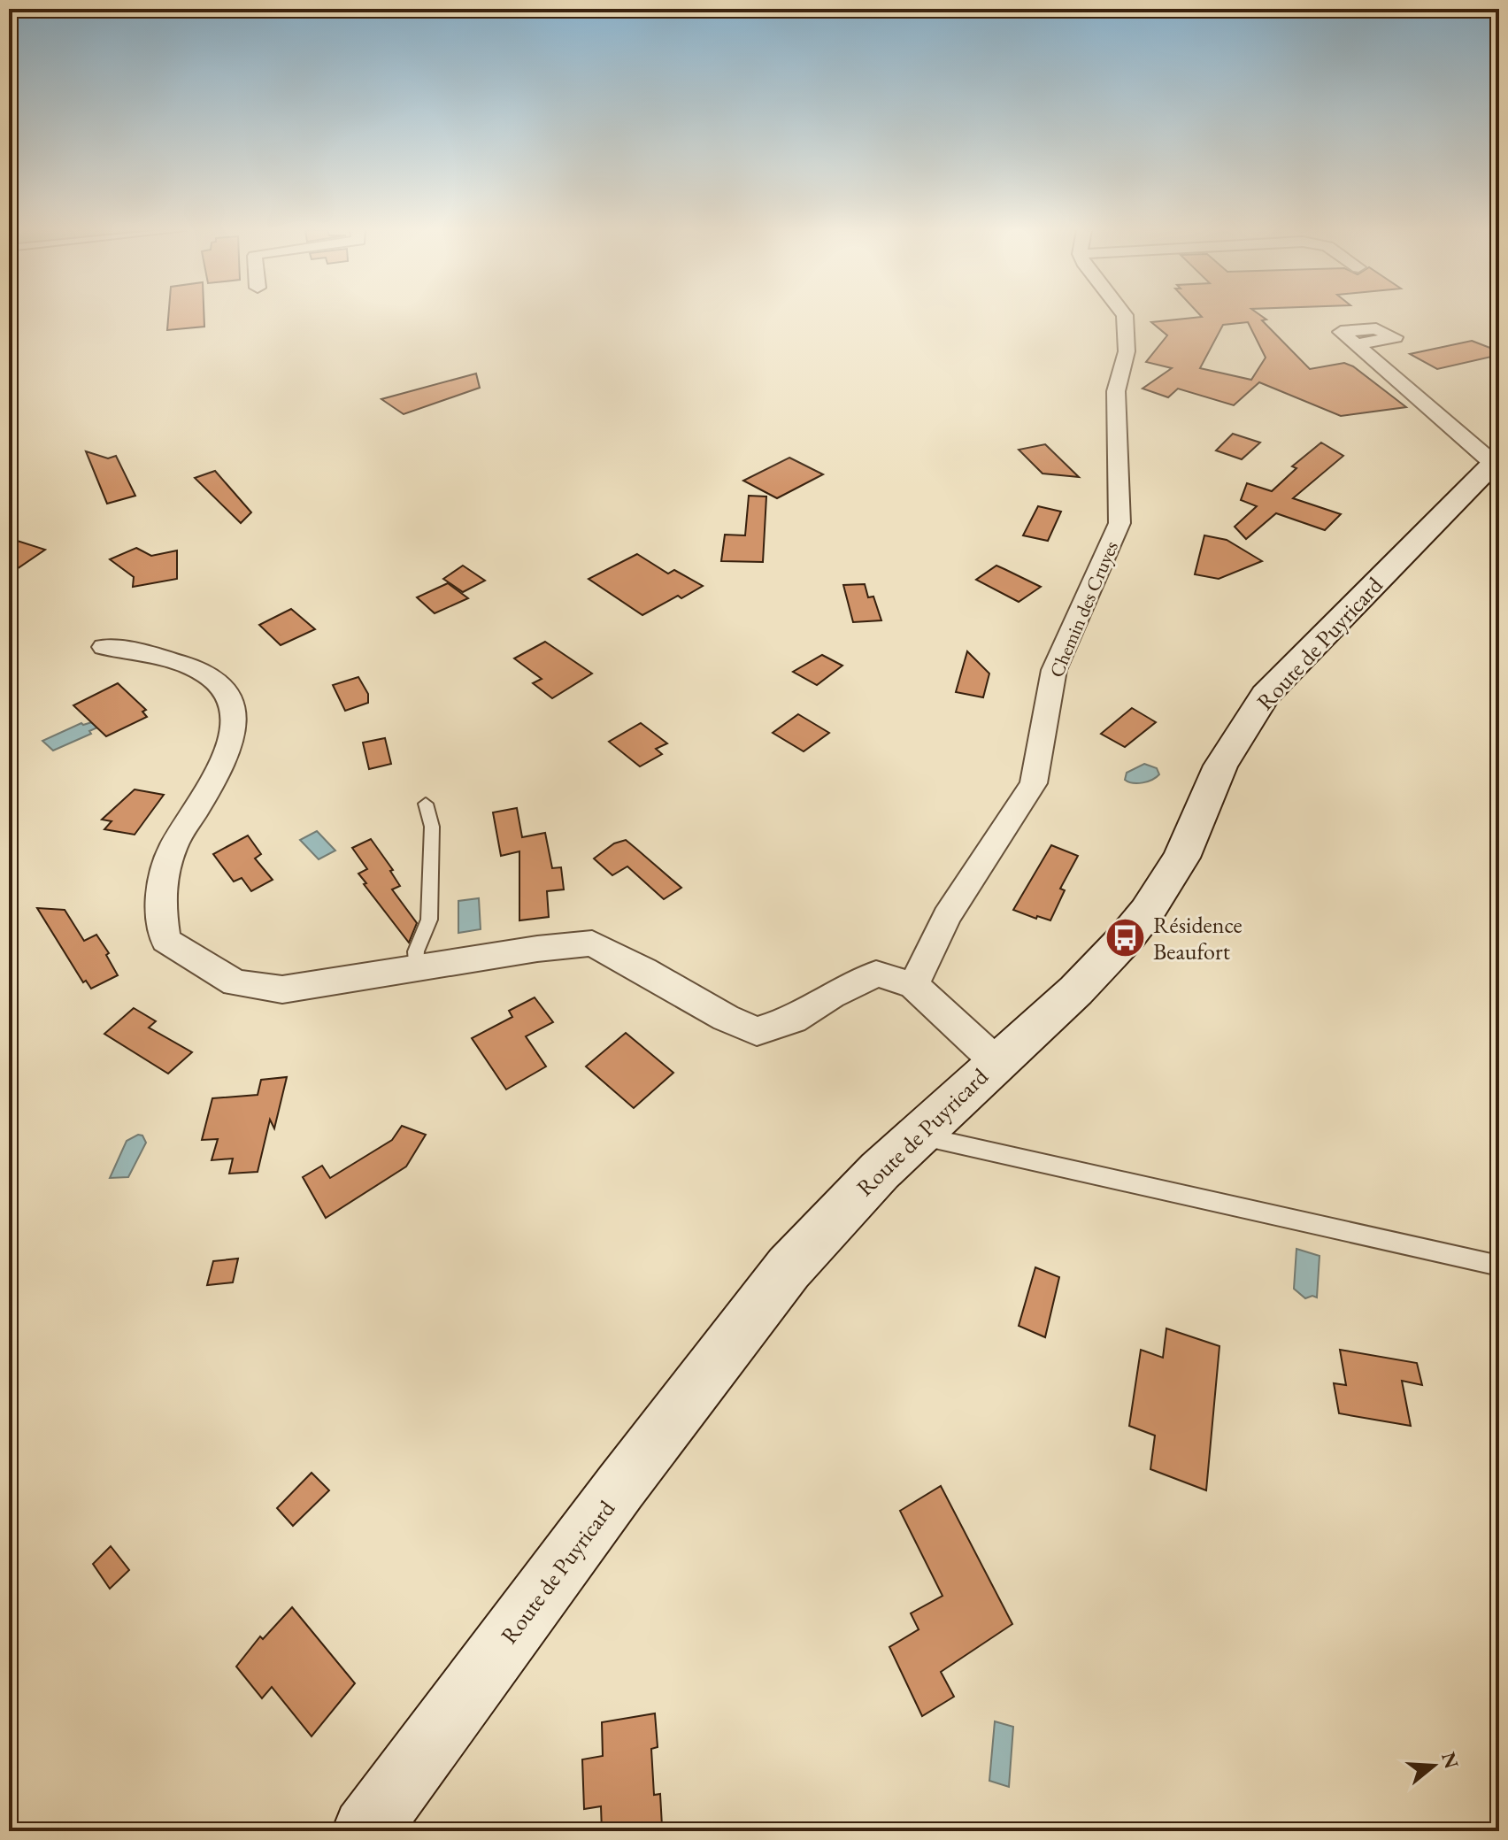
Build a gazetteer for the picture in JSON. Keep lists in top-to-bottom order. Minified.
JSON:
{"streets":{"main road":["Route de Puyricard"],"street":["Chemin des Cruyes"]},"places":{"bus stop":["Résidence Beaufort"]},"north":"right"}
